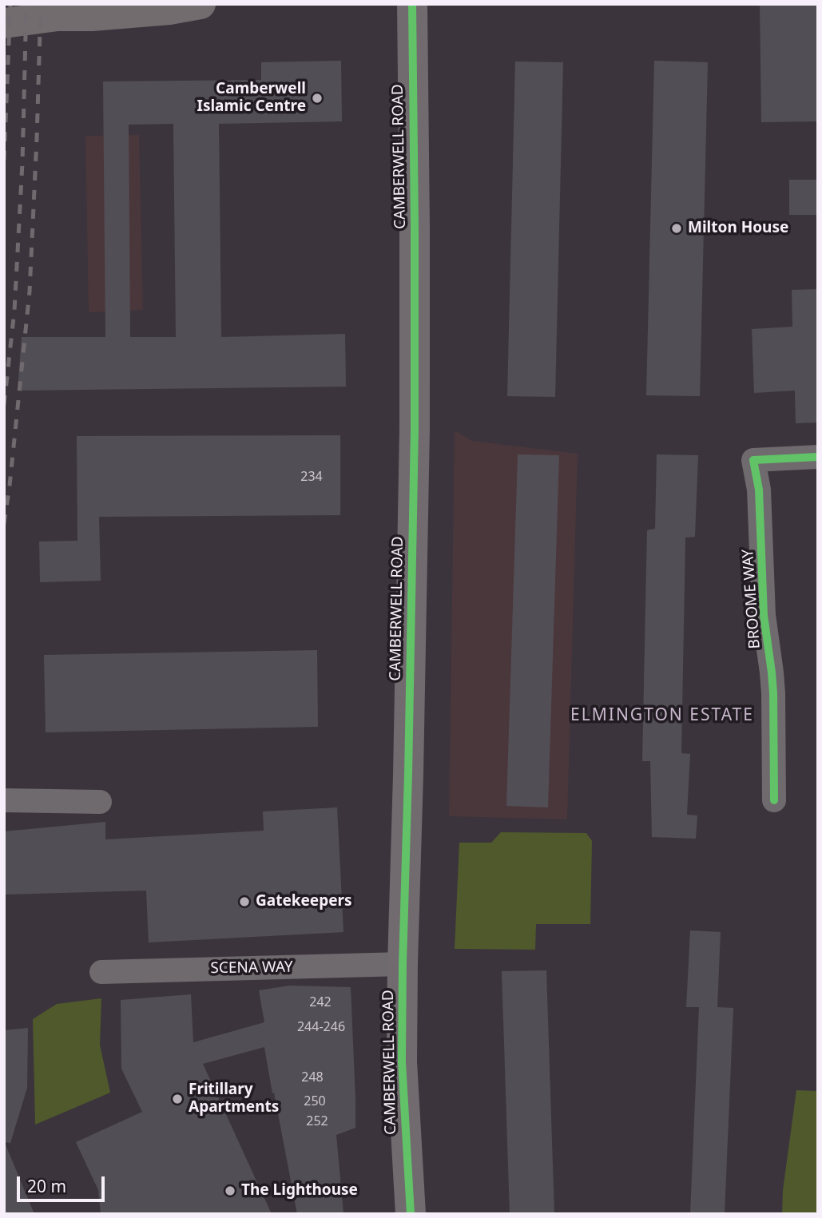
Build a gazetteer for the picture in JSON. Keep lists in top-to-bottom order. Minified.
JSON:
{"streets":{"main road":["CAMBERWELL ROAD"],"street":["BROOME WAY","SCENA WAY"]},"crossings":[["CAMBERWELL ROAD","SCENA WAY"]],"districts":["ELMINGTON ESTATE"],"places":["Camberwell Islamic Centre","Milton House","Gatekeepers","Fritillary Apartments","The Lighthouse"],"house_numbers":["234","242","244-246","248","250","252"],"scale_bar":"20 m"}
